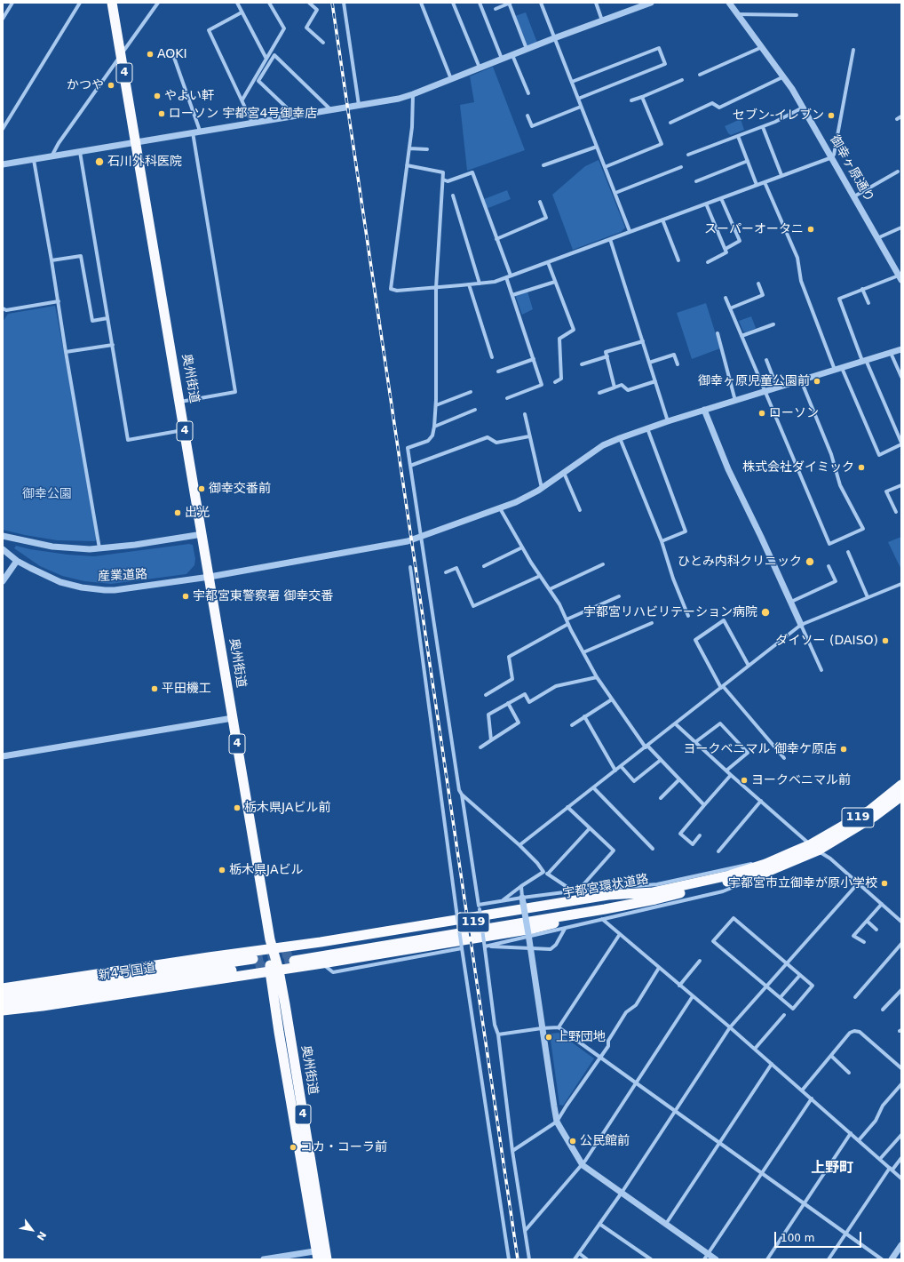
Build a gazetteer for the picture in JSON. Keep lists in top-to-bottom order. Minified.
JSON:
{"streets":{"highway":["4","奥州街道","119","宇都宮環状道路","新4号国道"],"street":["御幸ヶ原通り","産業道路"]},"crossings":[["奥州街道","産業道路"]],"districts":["上野町"],"parks":["御幸公園"],"places":["AOKI","かつや","やよい軒","ローソン 宇都宮4号御幸店","セブン-イレブン","石川外科医院","スーパーオータニ","御幸ヶ原児童公園前","ローソン","株式会社ダイミック","御幸交番前","出光","ひとみ内科クリニック","宇都宮東警察署 御幸交番","宇都宮リハビリテーション病院","ダイソー (DAISO)","平田機工","ヨークベニマル 御幸ケ原店","ヨークベニマル前","栃木県JAビル前","栃木県JAビル","宇都宮市立御幸が原小学校","上野団地","公民館前","コカ・コーラ前"],"scale_bar":"100 m","north":"bottom right"}
